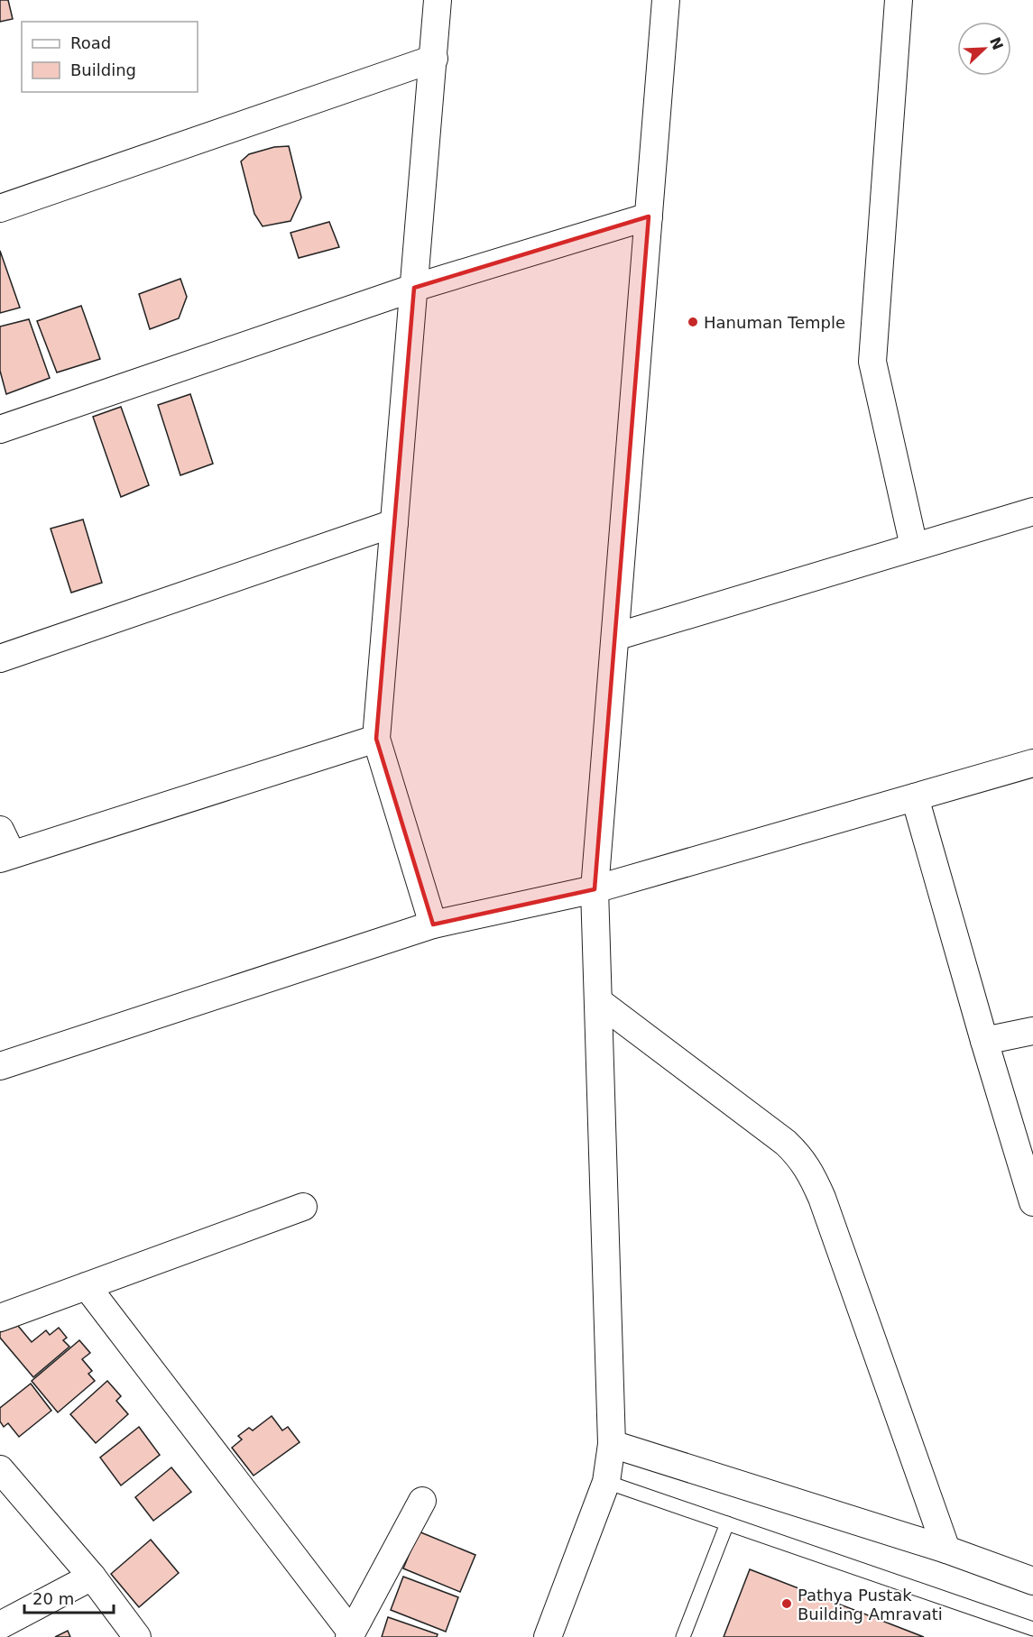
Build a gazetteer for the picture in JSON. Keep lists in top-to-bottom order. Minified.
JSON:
{"places":["Hanuman Temple","Pathya Pustak Building Amravati"],"legend":["Road","Building"],"scale_bar":"20 m","north":"top right"}
